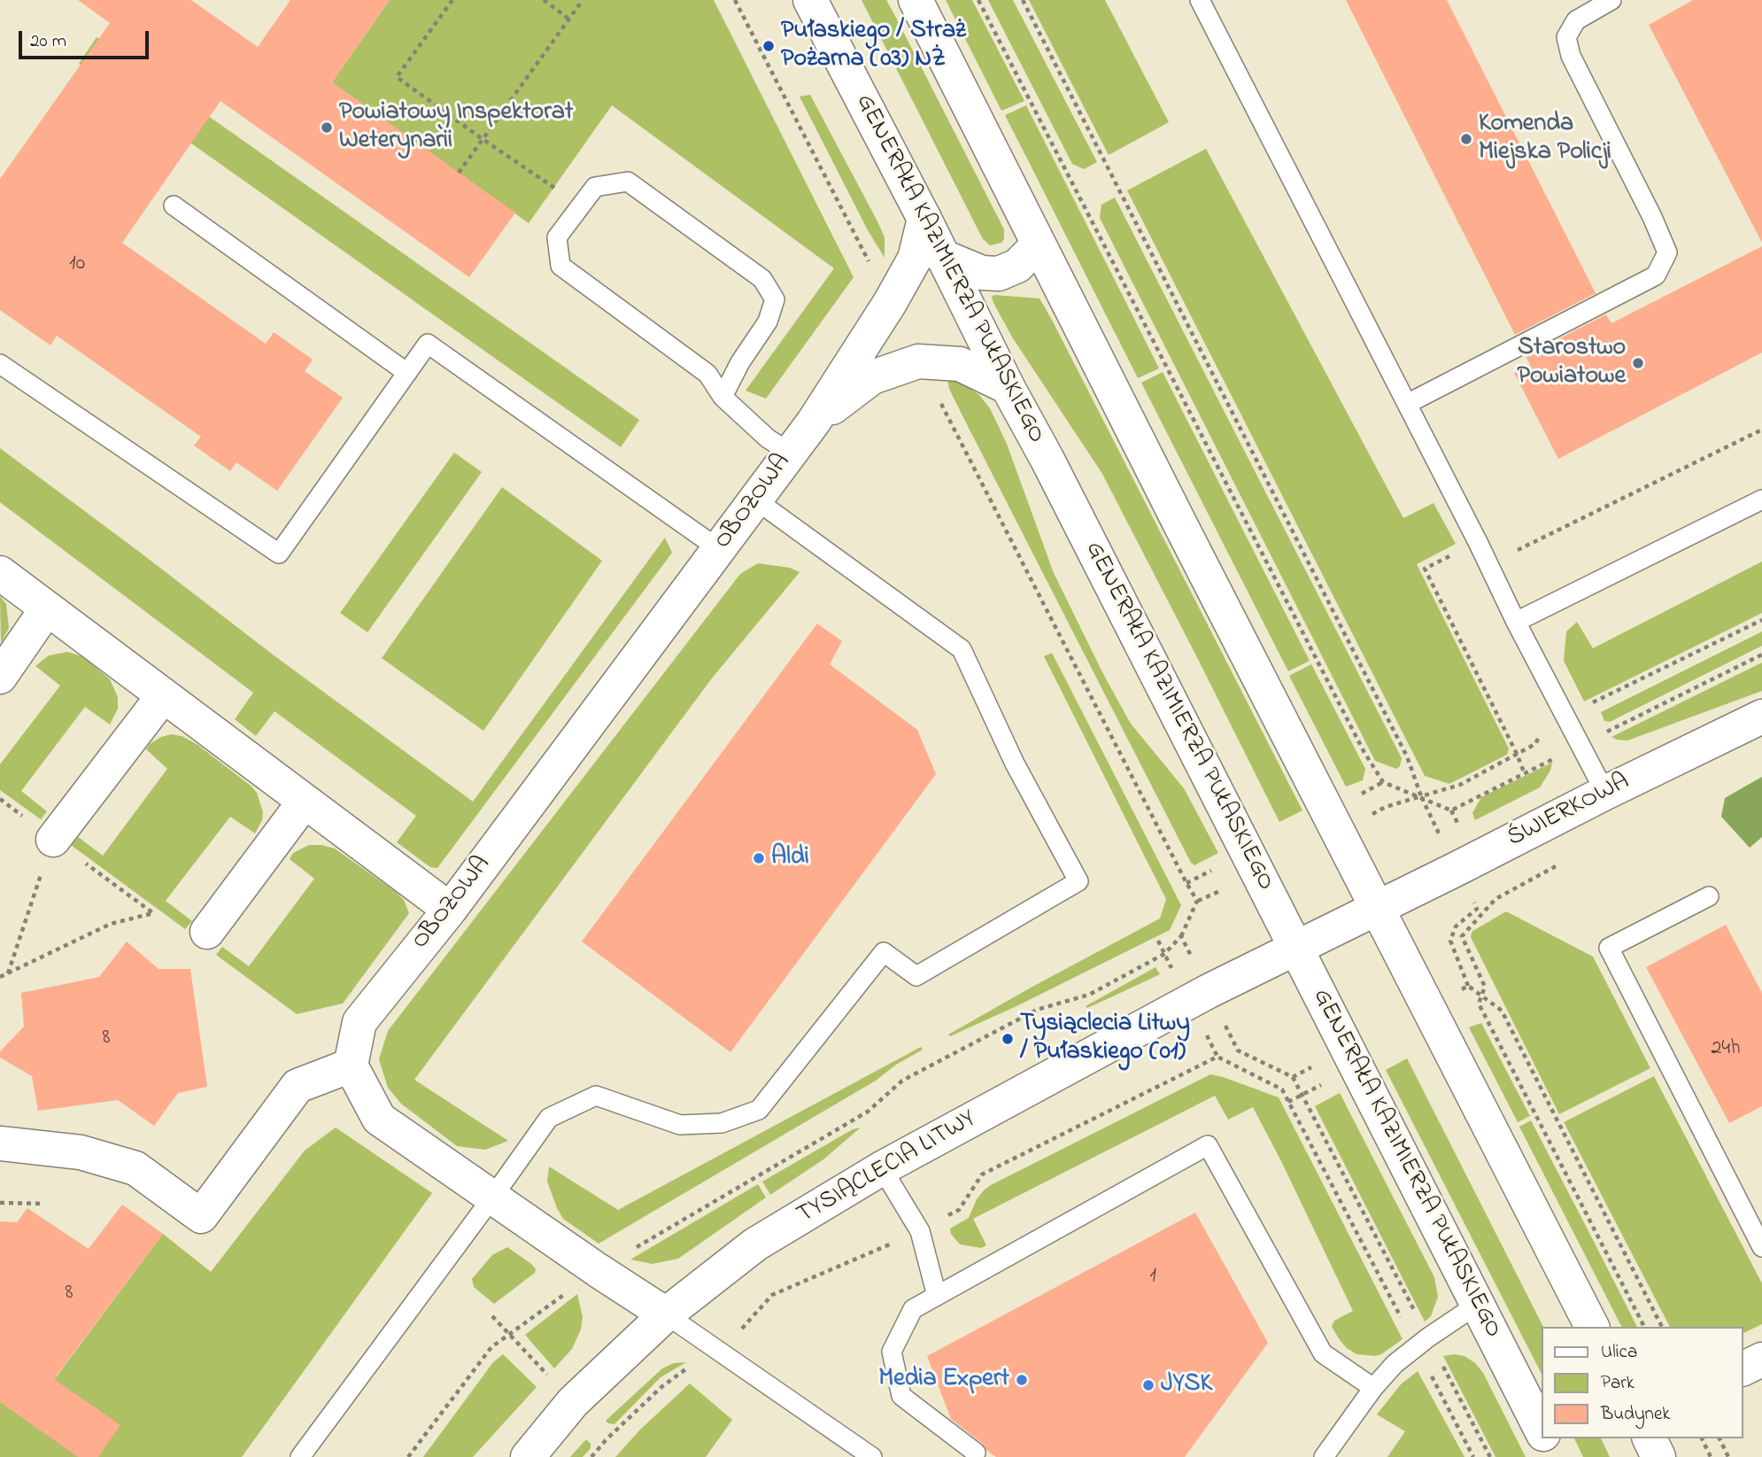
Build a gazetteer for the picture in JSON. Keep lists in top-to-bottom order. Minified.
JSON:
{"streets":{"street":["GENERAŁA KAZIMIERZA PUŁASKIEGO","OBOZOWA","ŚWIERKOWA","TYSIĄCLECIA LITWY"]},"crossings":[["GENERAŁA KAZIMIERZA PUŁASKIEGO","OBOZOWA"],["GENERAŁA KAZIMIERZA PUŁASKIEGO","ŚWIERKOWA"],["GENERAŁA KAZIMIERZA PUŁASKIEGO","TYSIĄCLECIA LITWY"],["ŚWIERKOWA","TYSIĄCLECIA LITWY"]],"places":["Pułaskiego / Straż Pożarna (03) NŻ","Powiatowy Inspektorat Weterynarii","Komenda Miejska Policji","Starostwo Powiatowe","Aldi","Tysiąclecia Litwy / Pułaskiego (01)","Media Expert","JYSK"],"house_numbers":["10","8","24h","1","8"],"legend":["Ulica","Park","Budynek"],"scale_bar":"20 m"}
